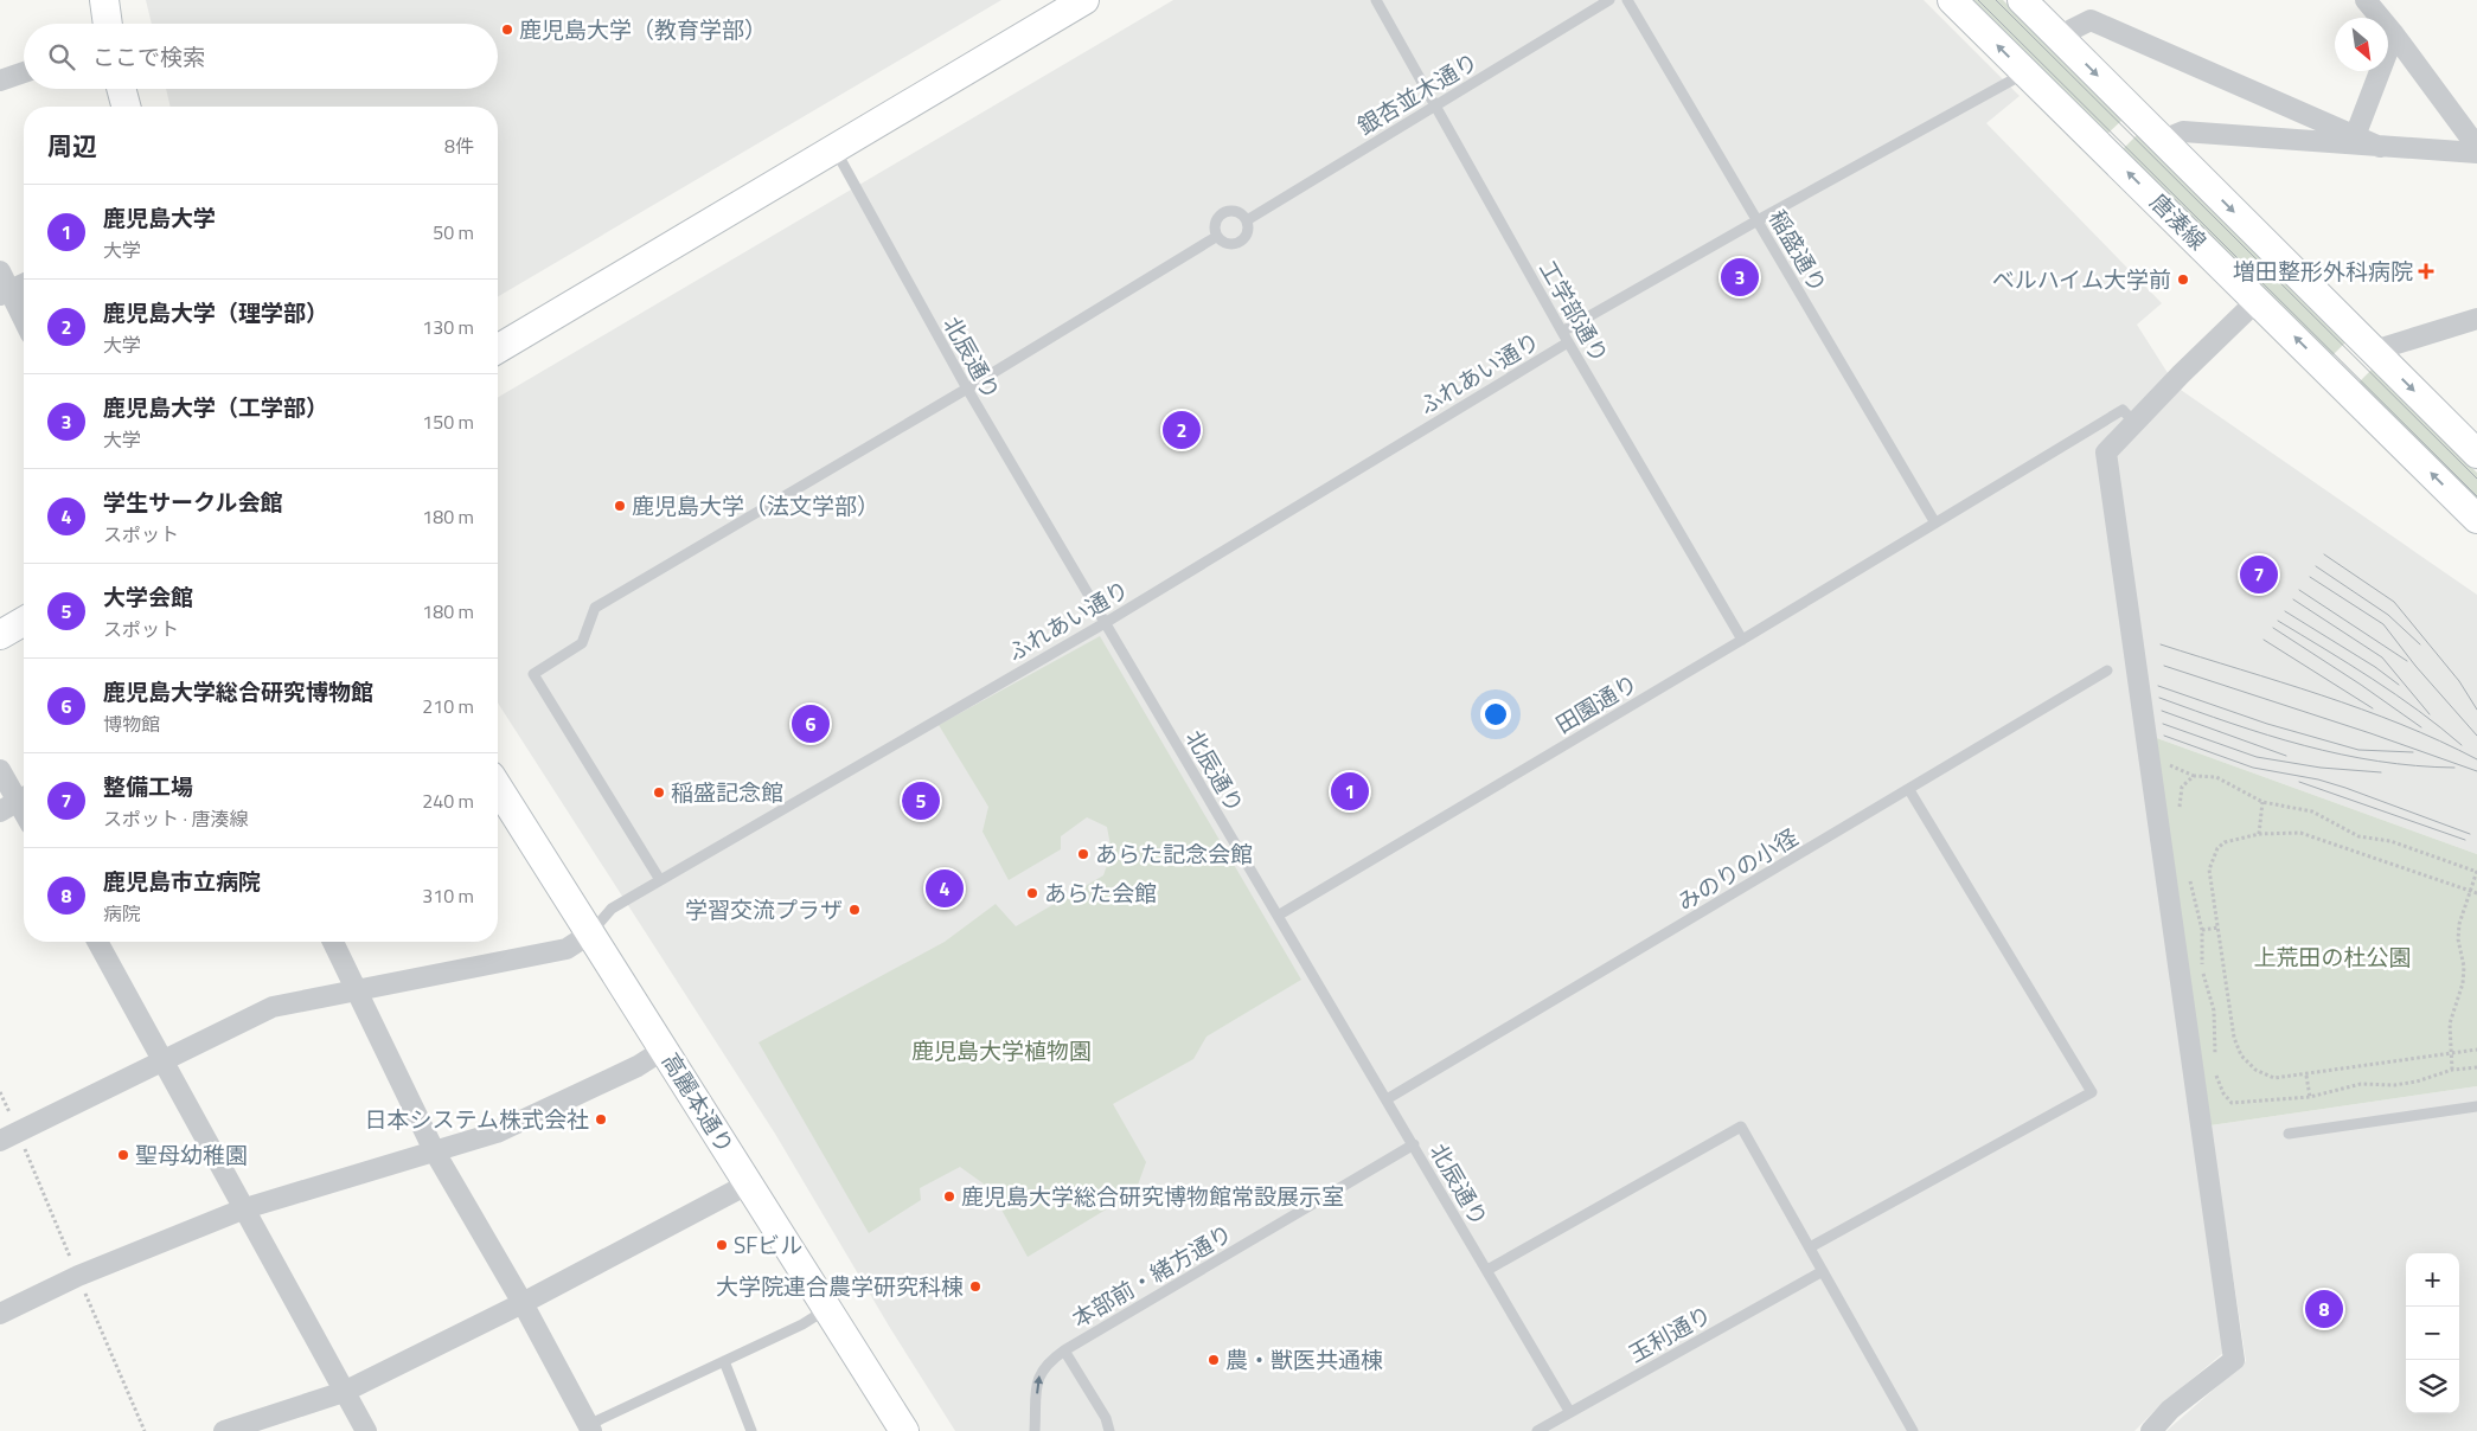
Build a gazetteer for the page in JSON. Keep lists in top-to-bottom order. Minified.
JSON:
{"streets":{"street":["唐湊線","高麗本通り"],"lane":["銀杏並木通り","稲盛通り","工学部通り","北辰通り","ふれあい通り","田園通り","みのりの小径","本部前・緒方通り","玉利通り"]},"crossings":[["銀杏並木通り","工学部通り"],["稲盛通り","田園通り"],["工学部通り","ふれあい通り"],["工学部通り","田園通り"],["北辰通り","ふれあい通り"],["北辰通り","田園通り"],["北辰通り","みのりの小径"],["北辰通り","本部前・緒方通り"],["北辰通り","玉利通り"],["ふれあい通り","高麗本通り"]],"parks":["上荒田の杜公園","鹿児島大学植物園"],"places":{"other":["鹿児島大学（教育学部）","ベルハイム大学前","鹿児島大学（法文学部）","稲盛記念館","あらた記念会館","あらた会館","学習交流プラザ","日本システム株式会社","聖母幼稚園","鹿児島大学総合研究博物館常設展示室","SFビル","大学院連合農学研究科棟","農・獣医共通棟"],"health":["増田整形外科病院"]},"north":"bottom right","page":{"search":"ここで検索","heading":["周辺","8件"],"list":[{"mark":"1","name":"鹿児島大学","note":"大学","value":"50 m"},{"mark":"2","name":"鹿児島大学（理学部）","note":"大学","value":"130 m"},{"mark":"3","name":"鹿児島大学（工学部）","note":"大学","value":"150 m"},{"mark":"4","name":"学生サークル会館","note":"スポット","value":"180 m"},{"mark":"5","name":"大学会館","note":"スポット","value":"180 m"},{"mark":"6","name":"鹿児島大学総合研究博物館","note":"博物館","value":"210 m"},{"mark":"7","name":"整備工場","note":"スポット · 唐湊線","value":"240 m"},{"mark":"8","name":"鹿児島市立病院","note":"病院","value":"310 m"}],"pins":["3","2","7","6","1","5","4","8"],"map_buttons":["+","−"]}}
